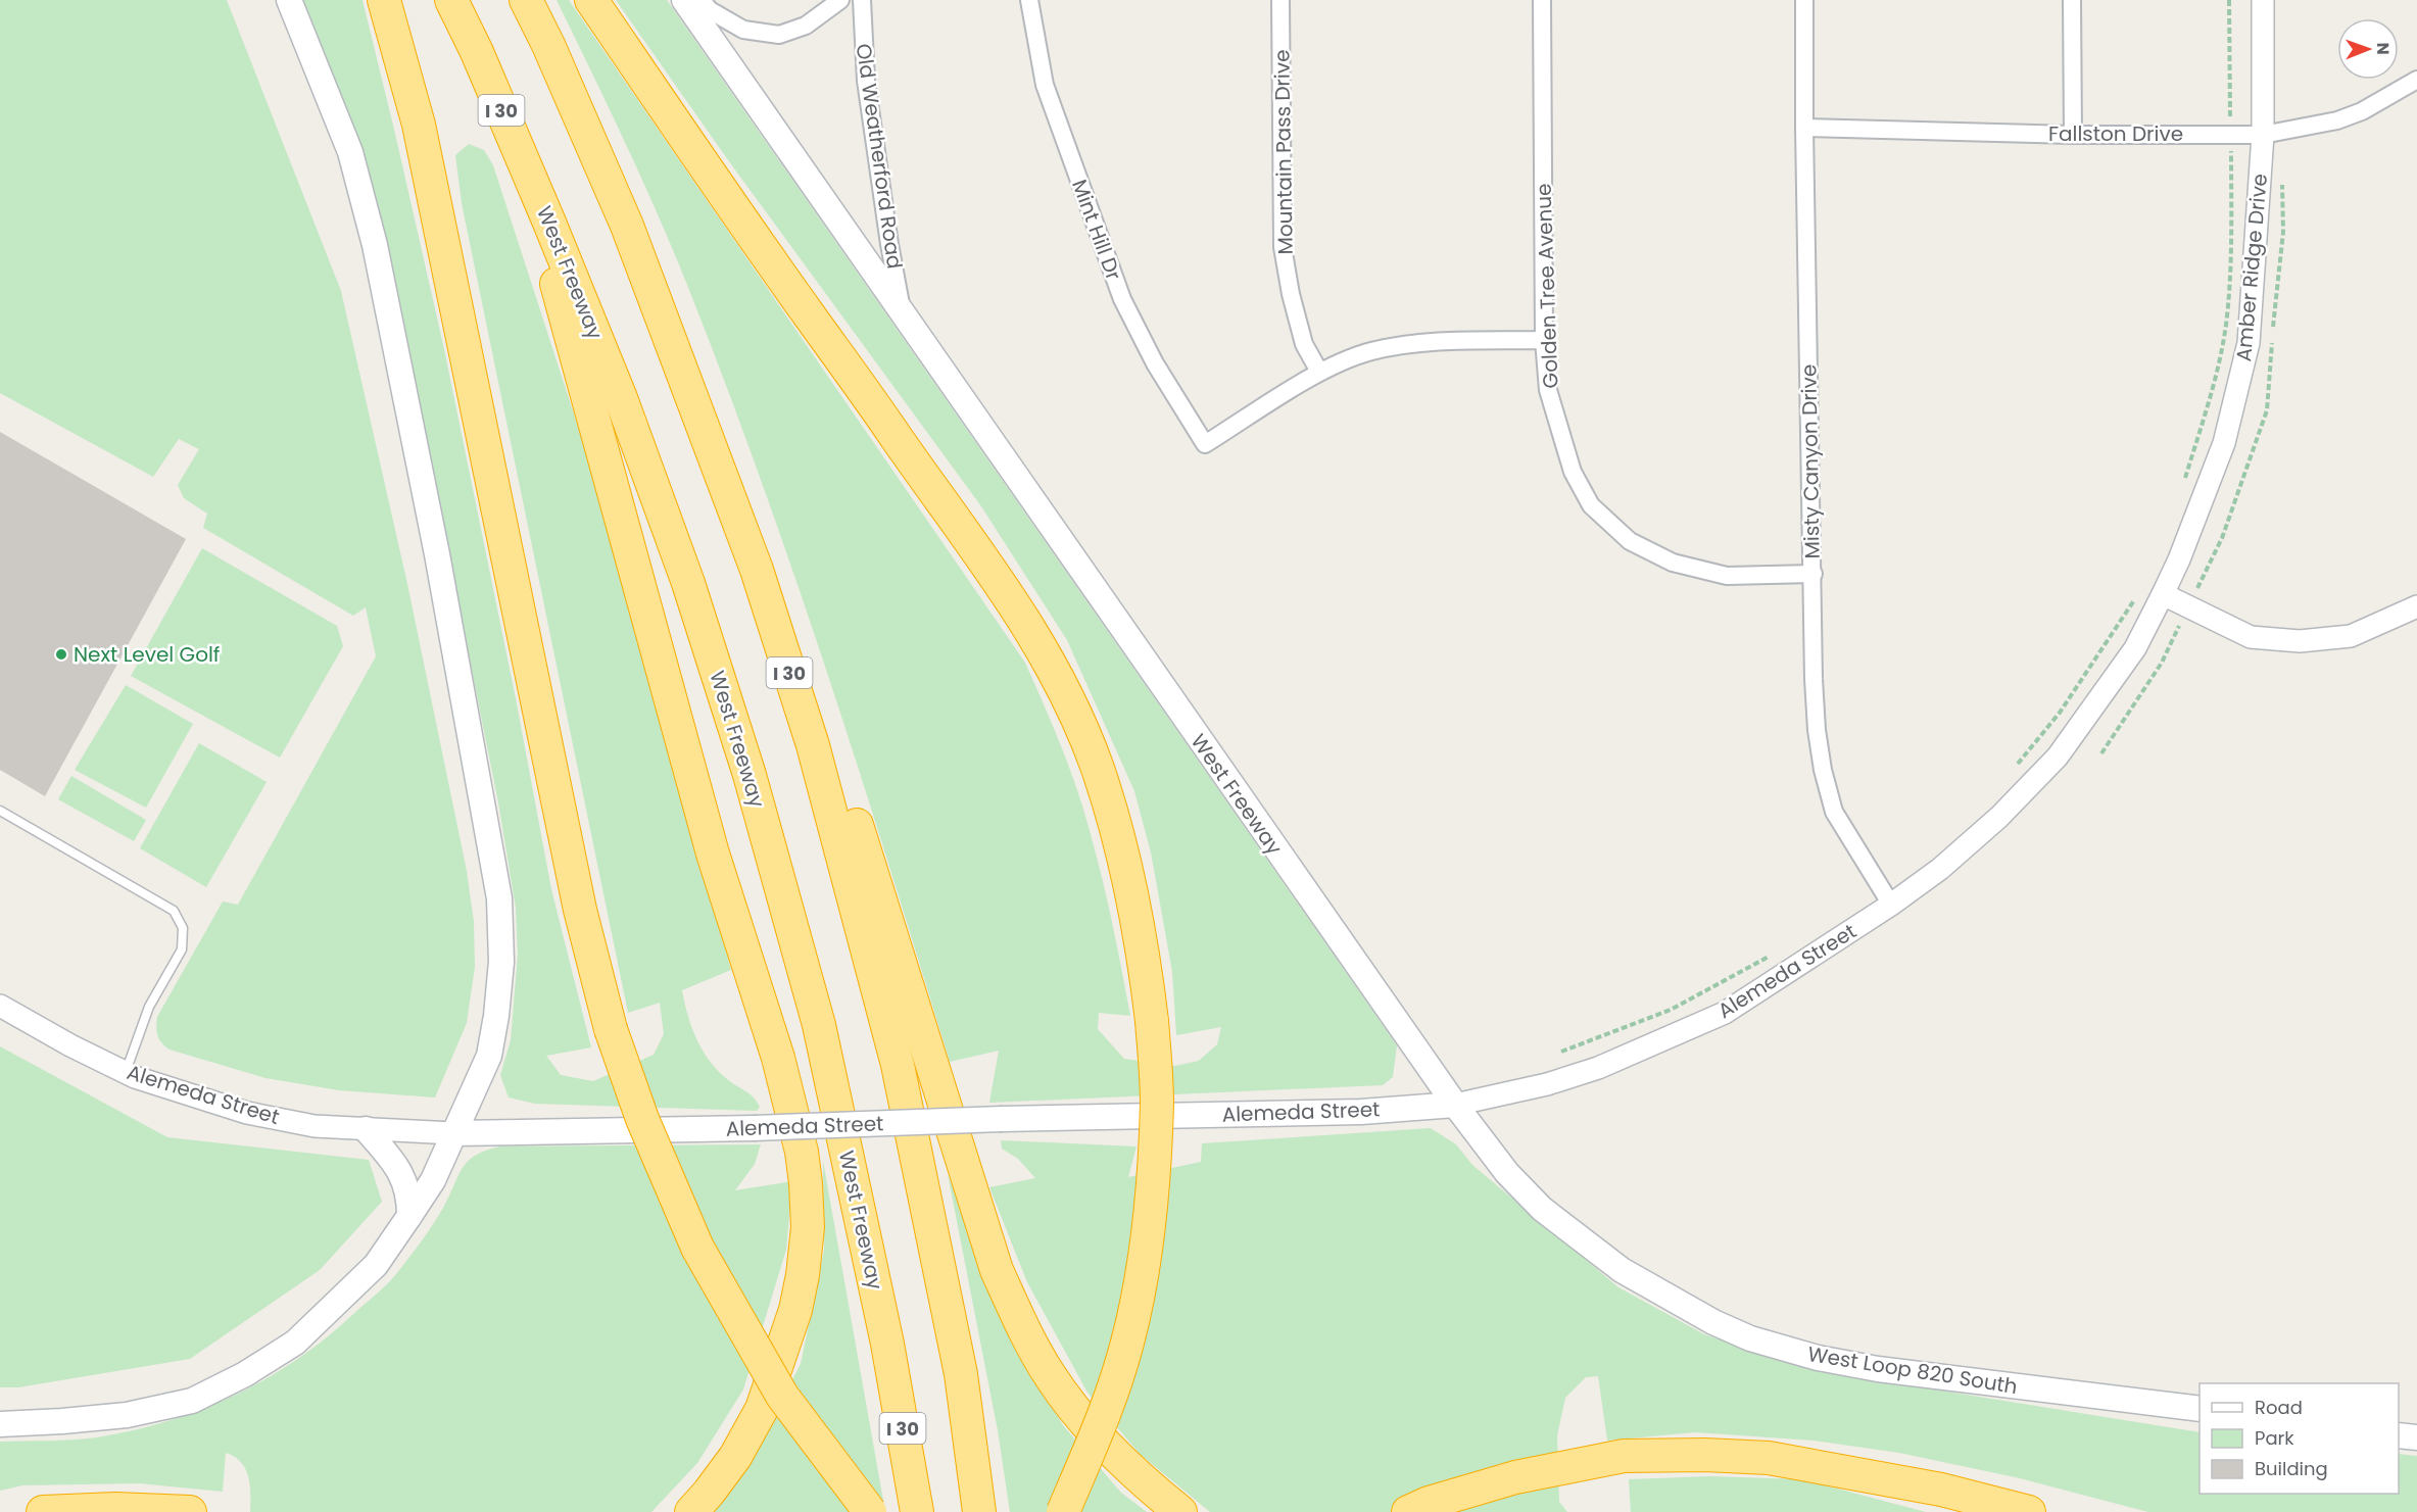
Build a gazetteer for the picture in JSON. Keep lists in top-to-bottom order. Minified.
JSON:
{"streets":{"highway":["I 30","West Freeway"],"main road":["Alemeda Street","West Loop 820 South"],"street":["Fallston Drive","Mountain Pass Drive","Old Weatherford Road","Mint Hill Dr","Amber Ridge Drive","Golden Tree Avenue","Misty Canyon Drive"]},"crossings":[["Fallston Drive","Amber Ridge Drive"],["Fallston Drive","Misty Canyon Drive"],["Mountain Pass Drive","Mint Hill Dr"],["Old Weatherford Road","West Freeway"],["Amber Ridge Drive","Alemeda Street"],["West Freeway","Alemeda Street"],["West Freeway","West Loop 820 South"],["Golden Tree Avenue","Misty Canyon Drive"],["Misty Canyon Drive","Alemeda Street"],["Alemeda Street","West Loop 820 South"]],"places":["Next Level Golf"],"legend":["Road","Park","Building"],"north":"right"}
